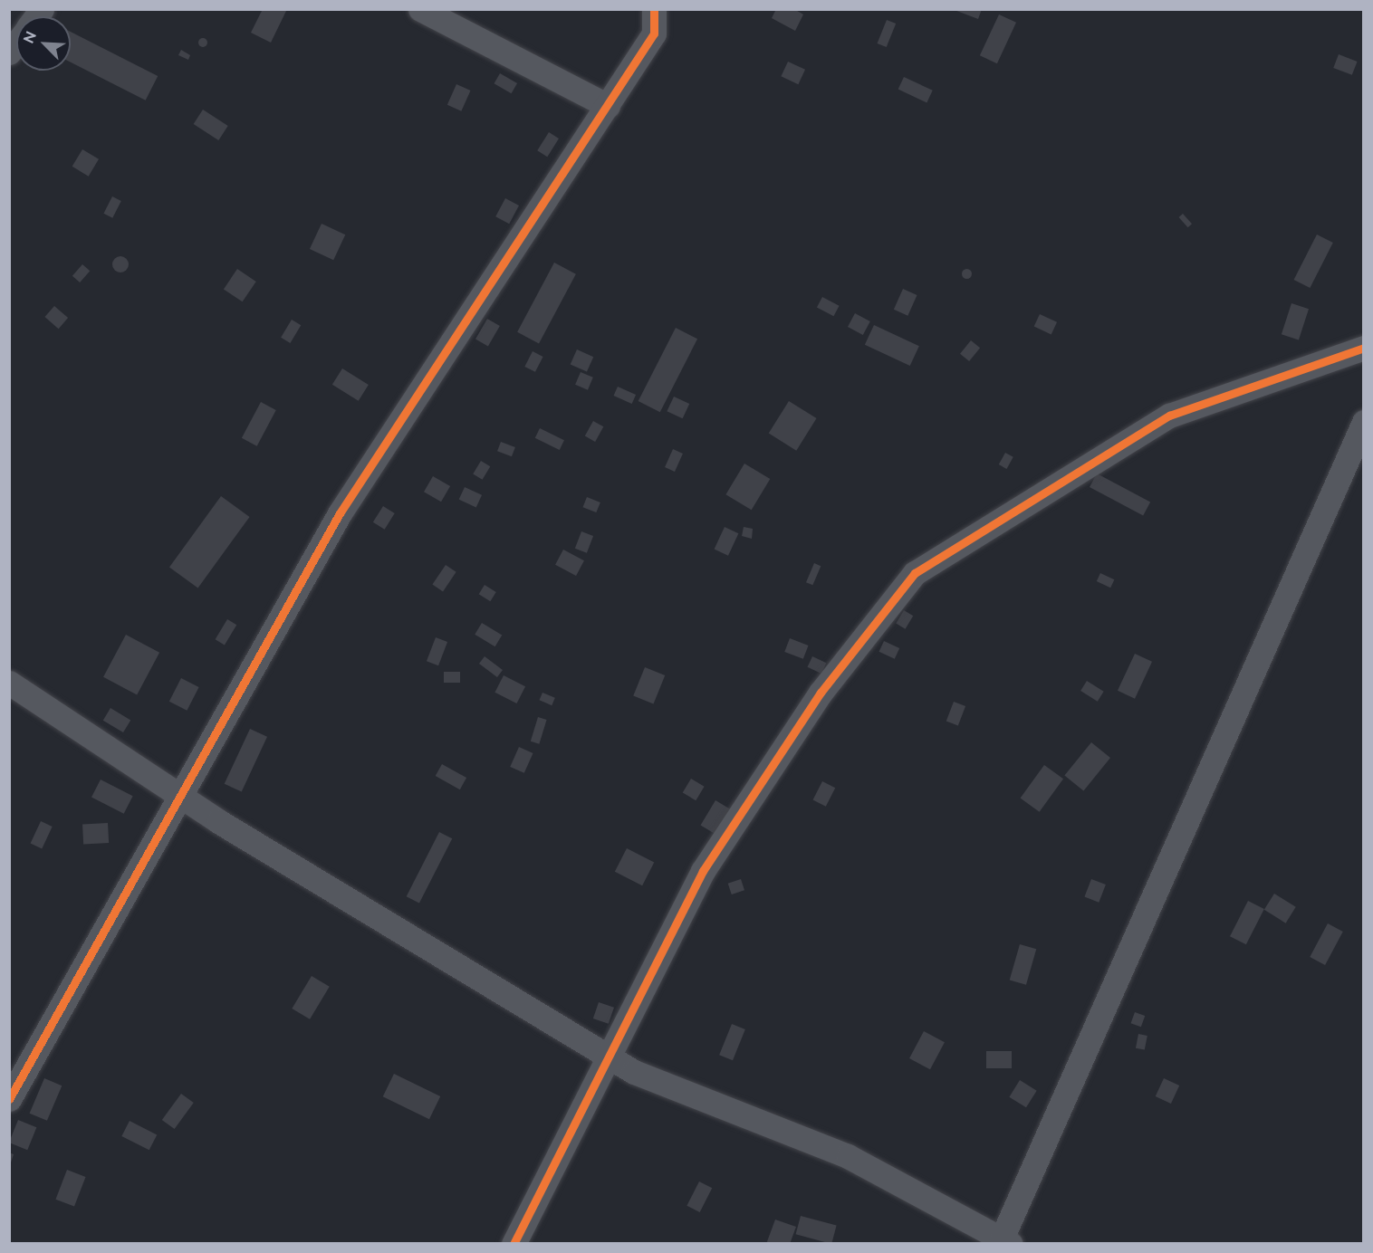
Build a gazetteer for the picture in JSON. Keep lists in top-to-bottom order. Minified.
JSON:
{"north":"top left"}
